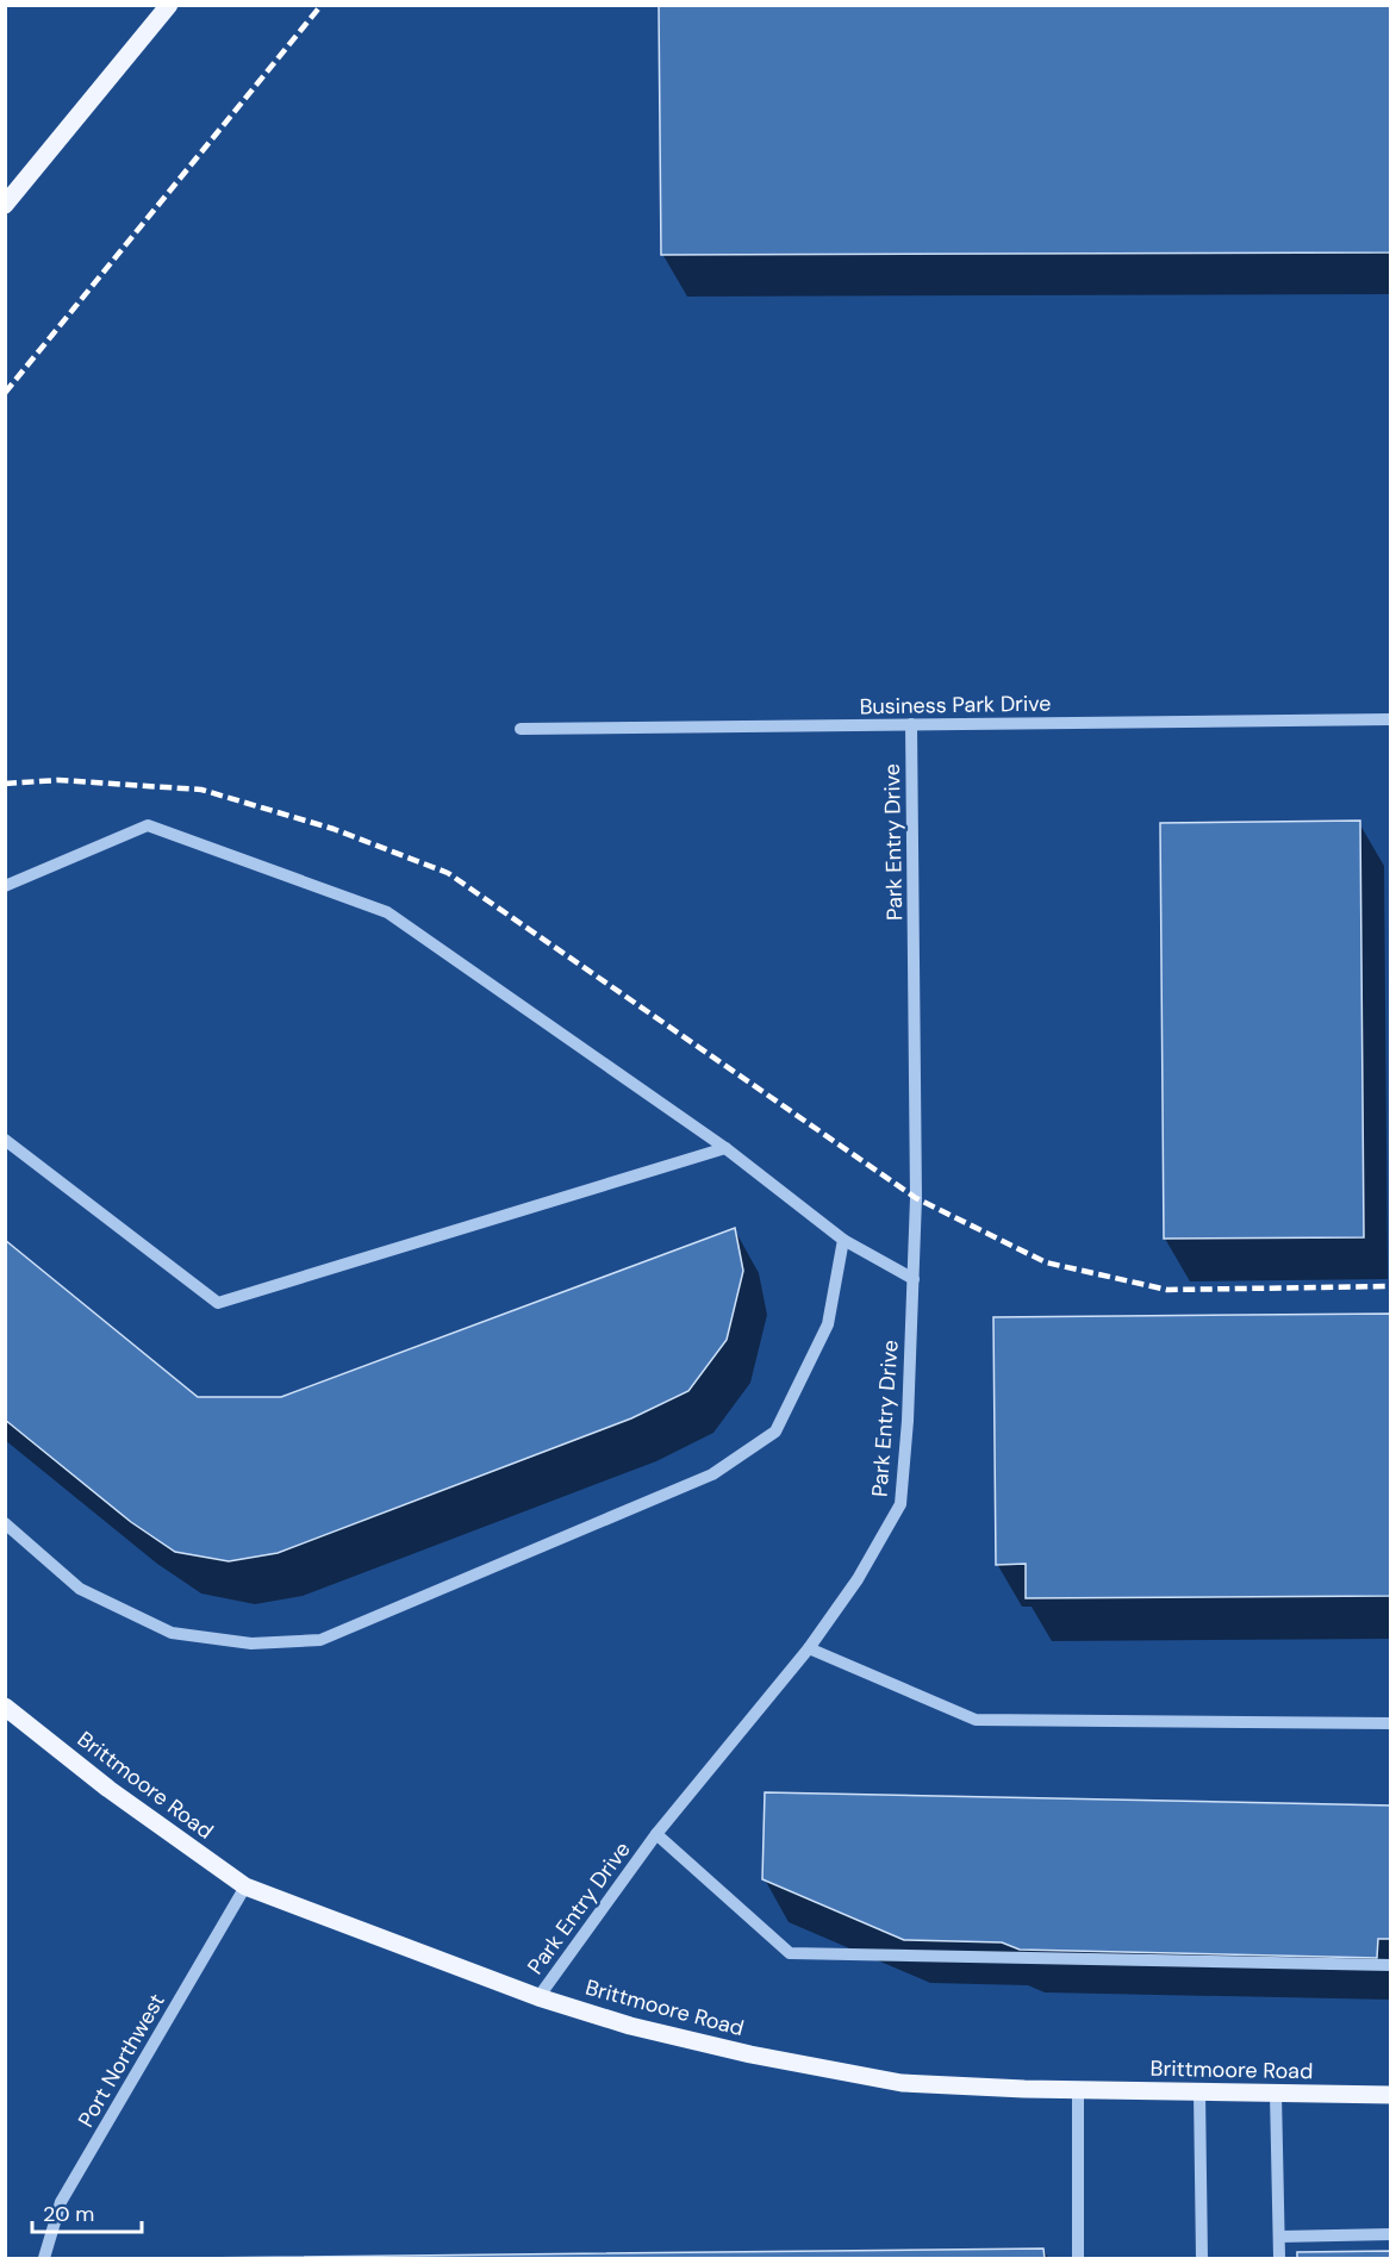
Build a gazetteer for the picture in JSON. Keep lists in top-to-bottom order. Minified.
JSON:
{"streets":{"main road":["Brittmoore Road"],"street":["Business Park Drive","Park Entry Drive","Port Northwest"]},"crossings":[["Business Park Drive","Park Entry Drive"],["Park Entry Drive","Brittmoore Road"],["Brittmoore Road","Port Northwest"]],"scale_bar":"20 m"}
